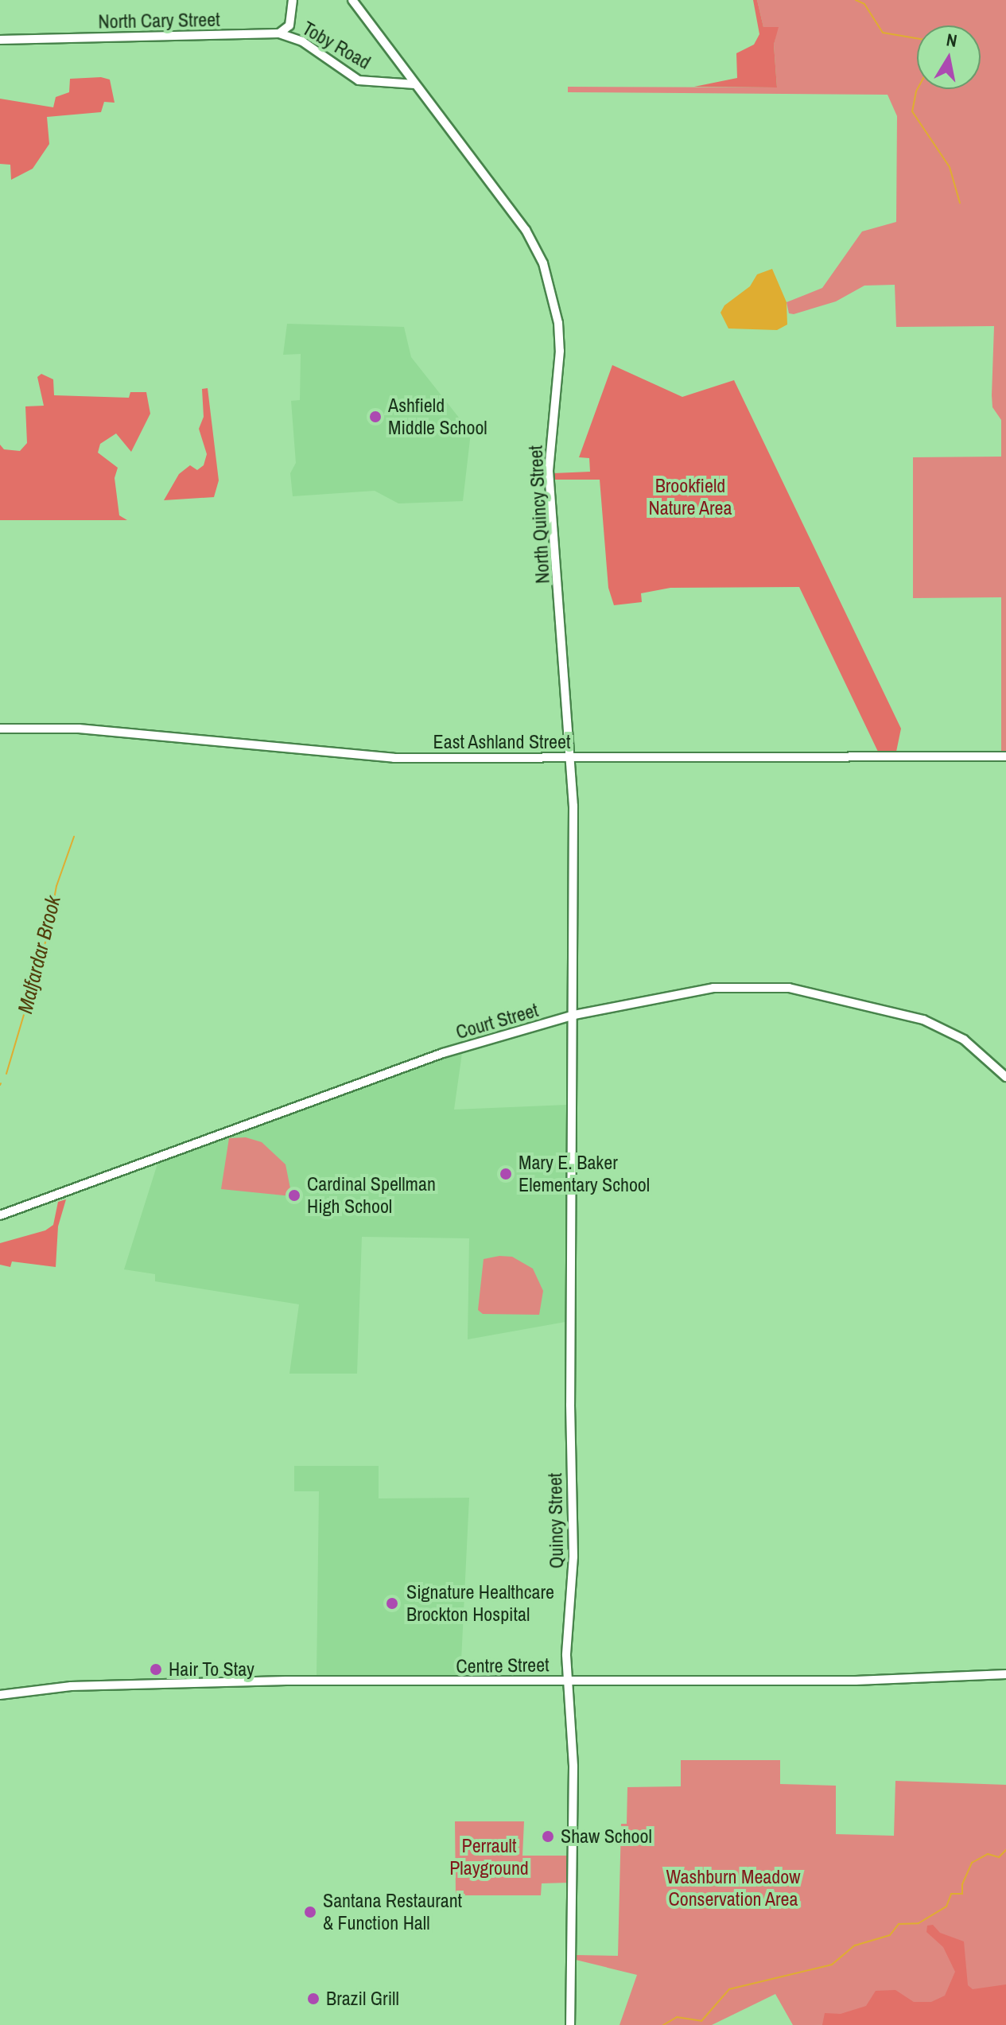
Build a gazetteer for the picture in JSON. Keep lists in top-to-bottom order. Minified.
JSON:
{"streets":{"main road":["North Cary Street","Toby Road","North Quincy Street","East Ashland Street","Court Street","Quincy Street","Centre Street"]},"crossings":[["North Cary Street","Toby Road"],["Toby Road","North Quincy Street"],["North Quincy Street","East Ashland Street"],["North Quincy Street","Court Street"],["North Quincy Street","Quincy Street"],["Court Street","Quincy Street"],["Quincy Street","Centre Street"]],"water":["Malfardar Brook"],"parks":["Brookfield Nature Area","Perrault Playground","Washburn Meadow Conservation Area"],"places":["Ashfield Middle School","Mary E. Baker Elementary School","Cardinal Spellman High School","Signature Healthcare Brockton Hospital","Hair To Stay","Shaw School","Santana Restaurant & Function Hall","Brazil Grill"],"north":"top"}
